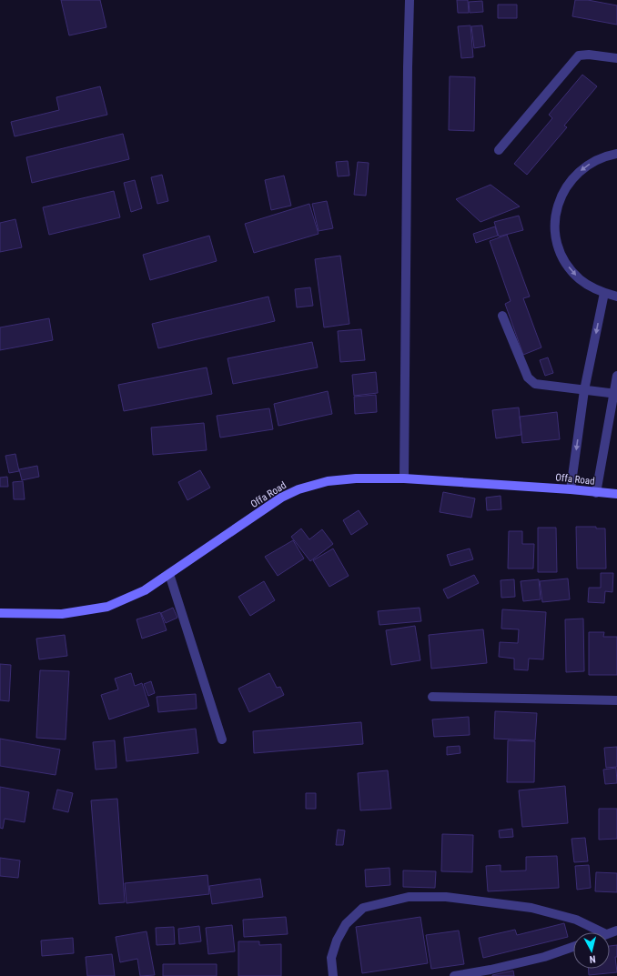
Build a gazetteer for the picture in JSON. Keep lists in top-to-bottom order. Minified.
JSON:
{"streets":{"street":["Offa Road"]},"north":"bottom"}
